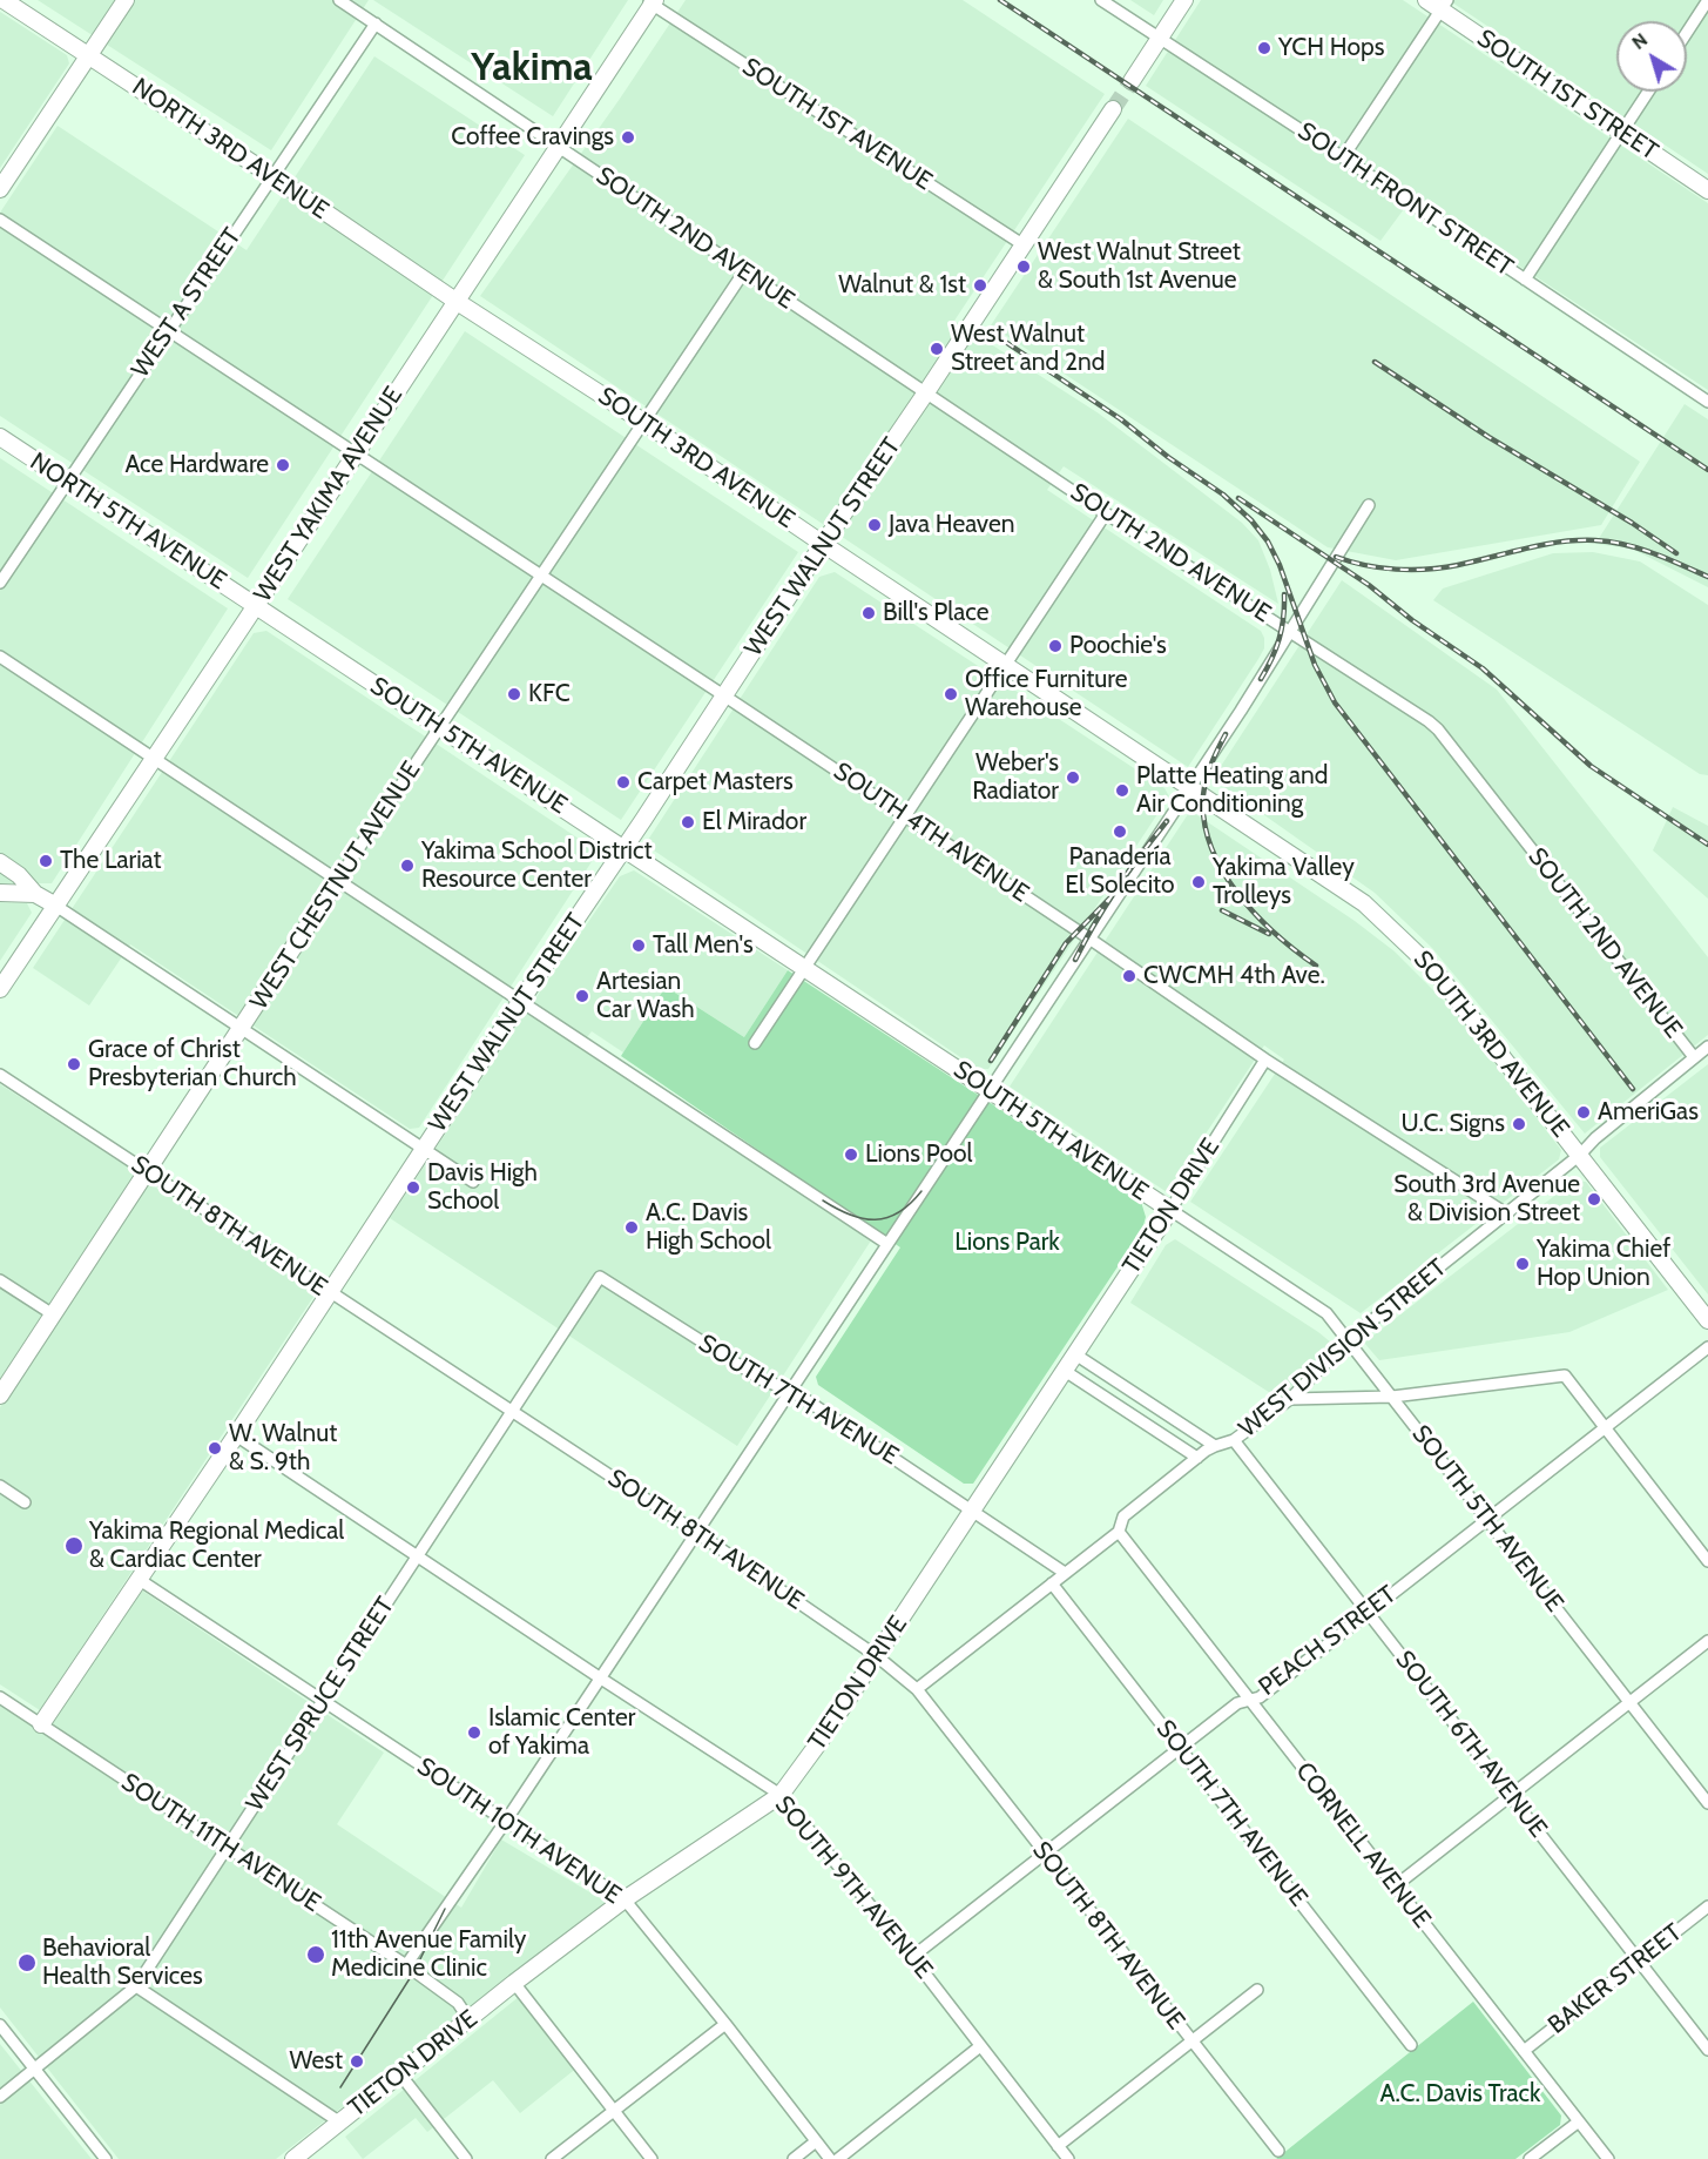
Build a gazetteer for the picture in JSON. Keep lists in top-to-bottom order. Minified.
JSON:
{"streets":{"street":["SOUTH 1ST STREET","SOUTH 1ST AVENUE","NORTH 3RD AVENUE","SOUTH FRONT STREET","SOUTH 2ND AVENUE","WEST A STREET","SOUTH 3RD AVENUE","WEST YAKIMA AVENUE","NORTH 5TH AVENUE","WEST WALNUT STREET","SOUTH 5TH AVENUE","SOUTH 4TH AVENUE","WEST CHESTNUT AVENUE","TIETON DRIVE","SOUTH 8TH AVENUE","WEST DIVISION STREET","SOUTH 7TH AVENUE","PEACH STREET","WEST SPRUCE STREET","SOUTH 6TH AVENUE","SOUTH 10TH AVENUE","SOUTH 11TH AVENUE","CORNELL AVENUE","SOUTH 9TH AVENUE","BAKER STREET"]},"crossings":[["SOUTH 1ST AVENUE","WEST YAKIMA AVENUE"],["SOUTH 1ST AVENUE","WEST WALNUT STREET"],["NORTH 3RD AVENUE","WEST A STREET"],["NORTH 3RD AVENUE","SOUTH 3RD AVENUE"],["NORTH 3RD AVENUE","WEST YAKIMA AVENUE"],["SOUTH 2ND AVENUE","WEST A STREET"],["SOUTH 2ND AVENUE","WEST YAKIMA AVENUE"],["SOUTH 2ND AVENUE","WEST WALNUT STREET"],["SOUTH 2ND AVENUE","WEST CHESTNUT AVENUE"],["SOUTH 2ND AVENUE","WEST DIVISION STREET"],["WEST A STREET","NORTH 5TH AVENUE"],["WEST A STREET","SOUTH 4TH AVENUE"],["SOUTH 3RD AVENUE","WEST YAKIMA AVENUE"],["SOUTH 3RD AVENUE","WEST WALNUT STREET"],["SOUTH 3RD AVENUE","WEST CHESTNUT AVENUE"],["SOUTH 3RD AVENUE","WEST DIVISION STREET"],["WEST YAKIMA AVENUE","NORTH 5TH AVENUE"],["WEST YAKIMA AVENUE","SOUTH 5TH AVENUE"],["WEST YAKIMA AVENUE","SOUTH 4TH AVENUE"],["NORTH 5TH AVENUE","SOUTH 5TH AVENUE"],["WEST WALNUT STREET","SOUTH 5TH AVENUE"],["WEST WALNUT STREET","SOUTH 4TH AVENUE"],["WEST WALNUT STREET","SOUTH 8TH AVENUE"],["WEST WALNUT STREET","SOUTH 10TH AVENUE"],["WEST WALNUT STREET","SOUTH 11TH AVENUE"],["WEST WALNUT STREET","SOUTH 9TH AVENUE"],["SOUTH 5TH AVENUE","WEST CHESTNUT AVENUE"],["SOUTH 5TH AVENUE","TIETON DRIVE"],["SOUTH 5TH AVENUE","WEST DIVISION STREET"],["SOUTH 5TH AVENUE","PEACH STREET"],["SOUTH 4TH AVENUE","WEST CHESTNUT AVENUE"],["SOUTH 4TH AVENUE","TIETON DRIVE"],["SOUTH 4TH AVENUE","WEST DIVISION STREET"],["WEST CHESTNUT AVENUE","SOUTH 8TH AVENUE"],["TIETON DRIVE","SOUTH 8TH AVENUE"],["TIETON DRIVE","SOUTH 7TH AVENUE"],["TIETON DRIVE","SOUTH 10TH AVENUE"],["TIETON DRIVE","SOUTH 11TH AVENUE"],["TIETON DRIVE","SOUTH 9TH AVENUE"],["SOUTH 8TH AVENUE","WEST DIVISION STREET"],["SOUTH 8TH AVENUE","PEACH STREET"],["SOUTH 8TH AVENUE","WEST SPRUCE STREET"],["WEST DIVISION STREET","SOUTH 7TH AVENUE"],["WEST DIVISION STREET","SOUTH 6TH AVENUE"],["WEST DIVISION STREET","CORNELL AVENUE"],["SOUTH 7TH AVENUE","PEACH STREET"],["SOUTH 7TH AVENUE","WEST SPRUCE STREET"],["PEACH STREET","SOUTH 6TH AVENUE"],["PEACH STREET","CORNELL AVENUE"],["PEACH STREET","SOUTH 9TH AVENUE"],["WEST SPRUCE STREET","SOUTH 10TH AVENUE"],["WEST SPRUCE STREET","SOUTH 11TH AVENUE"],["WEST SPRUCE STREET","SOUTH 9TH AVENUE"],["SOUTH 6TH AVENUE","BAKER STREET"],["CORNELL AVENUE","BAKER STREET"]],"districts":["Yakima"],"parks":["Lions Park","A.C. Davis Track"],"places":["YCH Hops","Coffee Cravings","West Walnut Street & South 1st Avenue","Walnut & 1st","West Walnut Street and 2nd","Ace Hardware","Java Heaven","Bill's Place","Poochie's","KFC","Office Furniture Warehouse","Weber's Radiator","Carpet Masters","Platte Heating and Air Conditioning","El Mirador","Panadería El Solecito","The Lariat","Yakima School District Resource Center","Yakima Valley Trolleys","Tall Men's","CWCMH 4th Ave.","Artesian Car Wash","Grace of Christ Presbyterian Church","AmeriGas","U.C. Signs","Lions Pool","Davis High School","South 3rd Avenue & Division Street","A.C. Davis High School","Yakima Chief Hop Union","W. Walnut & S. 9th","Yakima Regional Medical & Cardiac Center","Islamic Center of Yakima","11th Avenue Family Medicine Clinic","Behavioral Health Services","West"],"north":"top left"}
